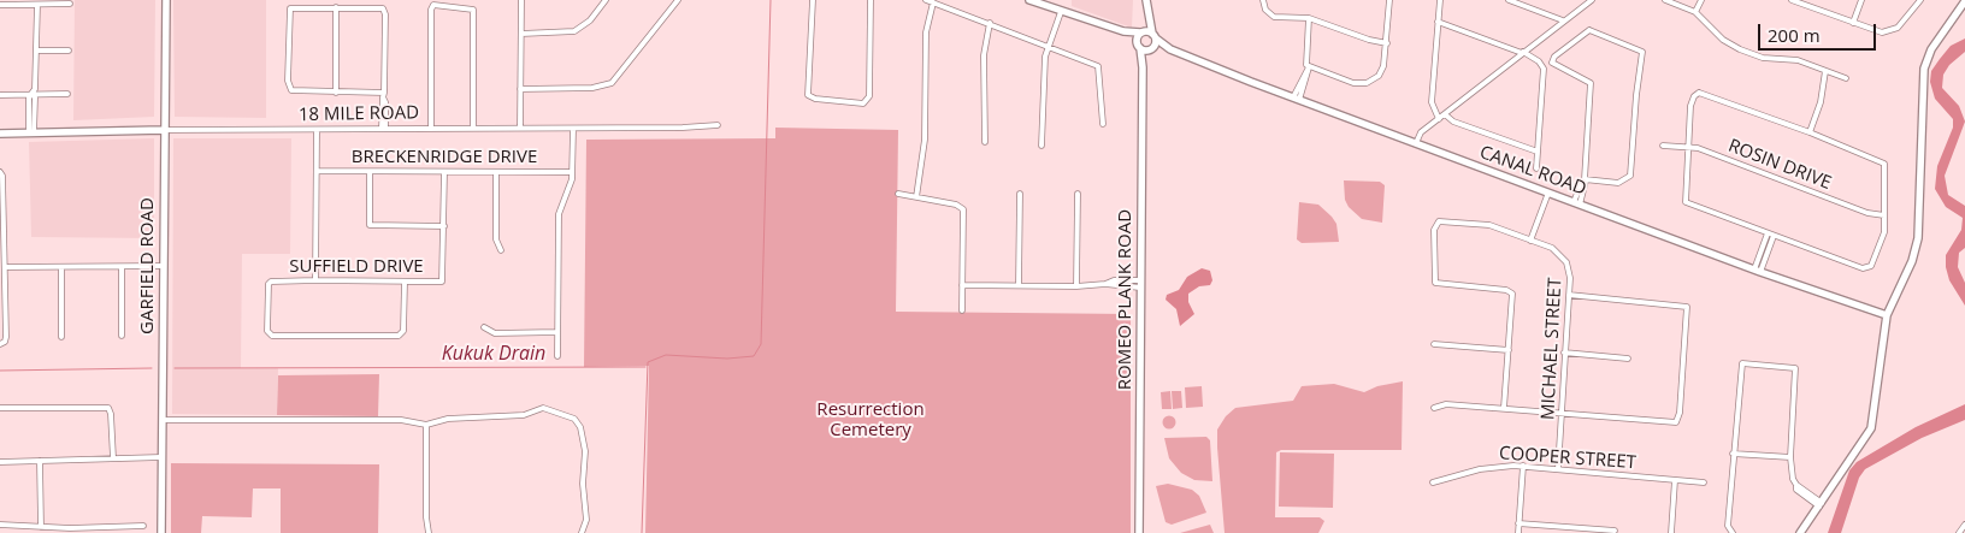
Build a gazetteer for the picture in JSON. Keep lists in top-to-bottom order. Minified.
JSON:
{"streets":{"street":["18 MILE ROAD","BRECKENRIDGE DRIVE","ROSIN DRIVE","CANAL ROAD","GARFIELD ROAD","SUFFIELD DRIVE","ROMEO PLANK ROAD","MICHAEL STREET","COOPER STREET"]},"crossings":[["18 MILE ROAD","GARFIELD ROAD"],["BRECKENRIDGE DRIVE","SUFFIELD DRIVE"],["CANAL ROAD","ROMEO PLANK ROAD"],["MICHAEL STREET","COOPER STREET"]],"water":["Kukuk Drain"],"parks":["Resurrection Cemetery"],"scale_bar":"200 m"}
